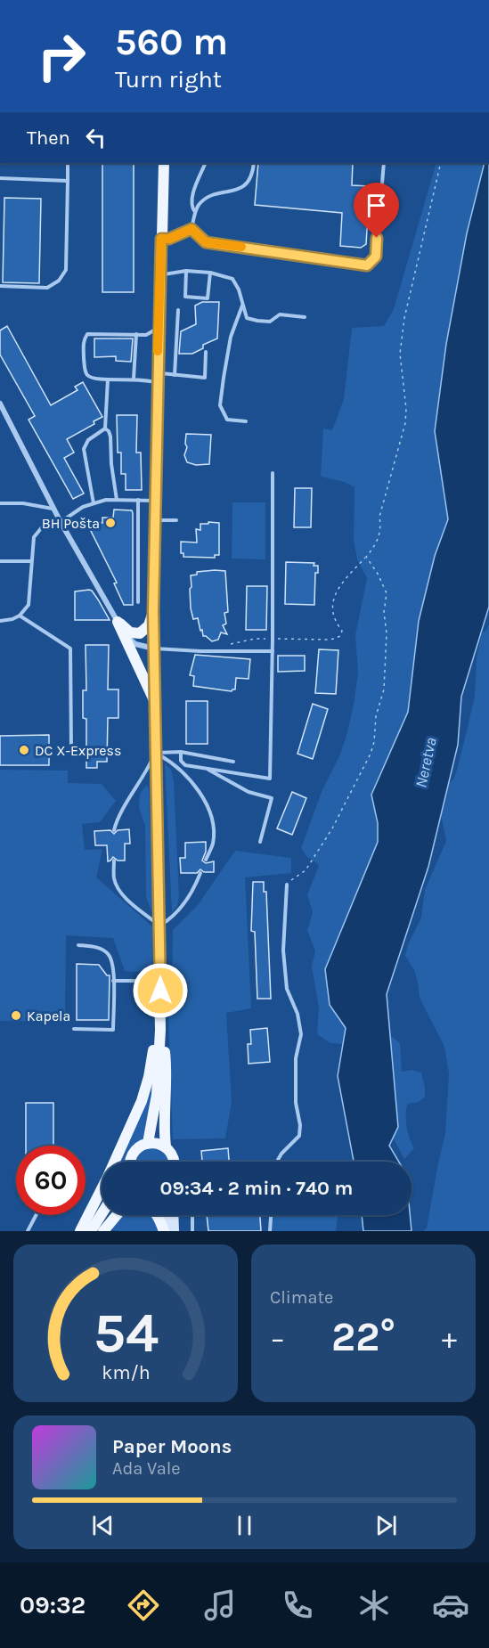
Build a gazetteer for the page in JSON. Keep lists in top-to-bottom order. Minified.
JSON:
{"water":["Neretva"],"places":["BH Pošta","DC X-Express","Kapela"],"page":{"turn":["560 m","Turn right"],"then":"Then","limit":"60","trip":"09:34 · 2 min · 740 m","tile":"Climate","heat":["−","22°","+"],"song":["Paper Moons","Ada Vale"],"tabs":"09:32","gauge":["54","km/h"]}}
